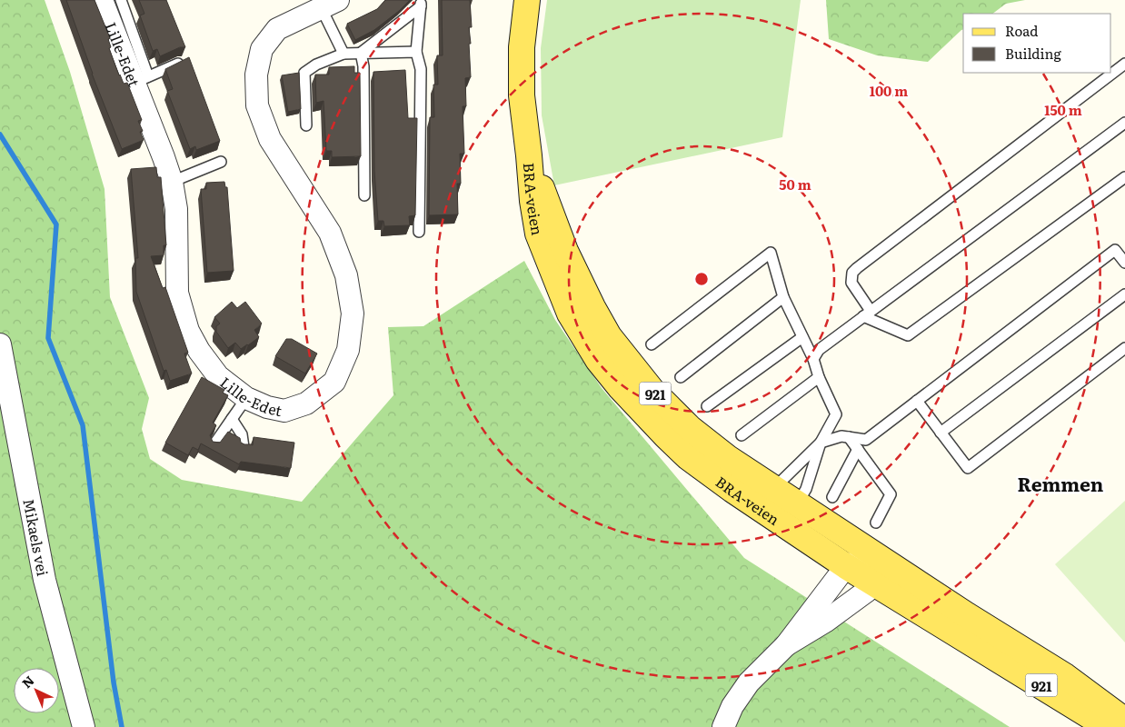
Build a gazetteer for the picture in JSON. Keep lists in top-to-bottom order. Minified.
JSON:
{"streets":{"main road":["BRA-veien","921"],"street":["Lille-Edet","Mikaels vei"]},"districts":["Remmen"],"legend":["Road","Building"],"north":"top left","rings":["100 m","150 m","50 m"]}
